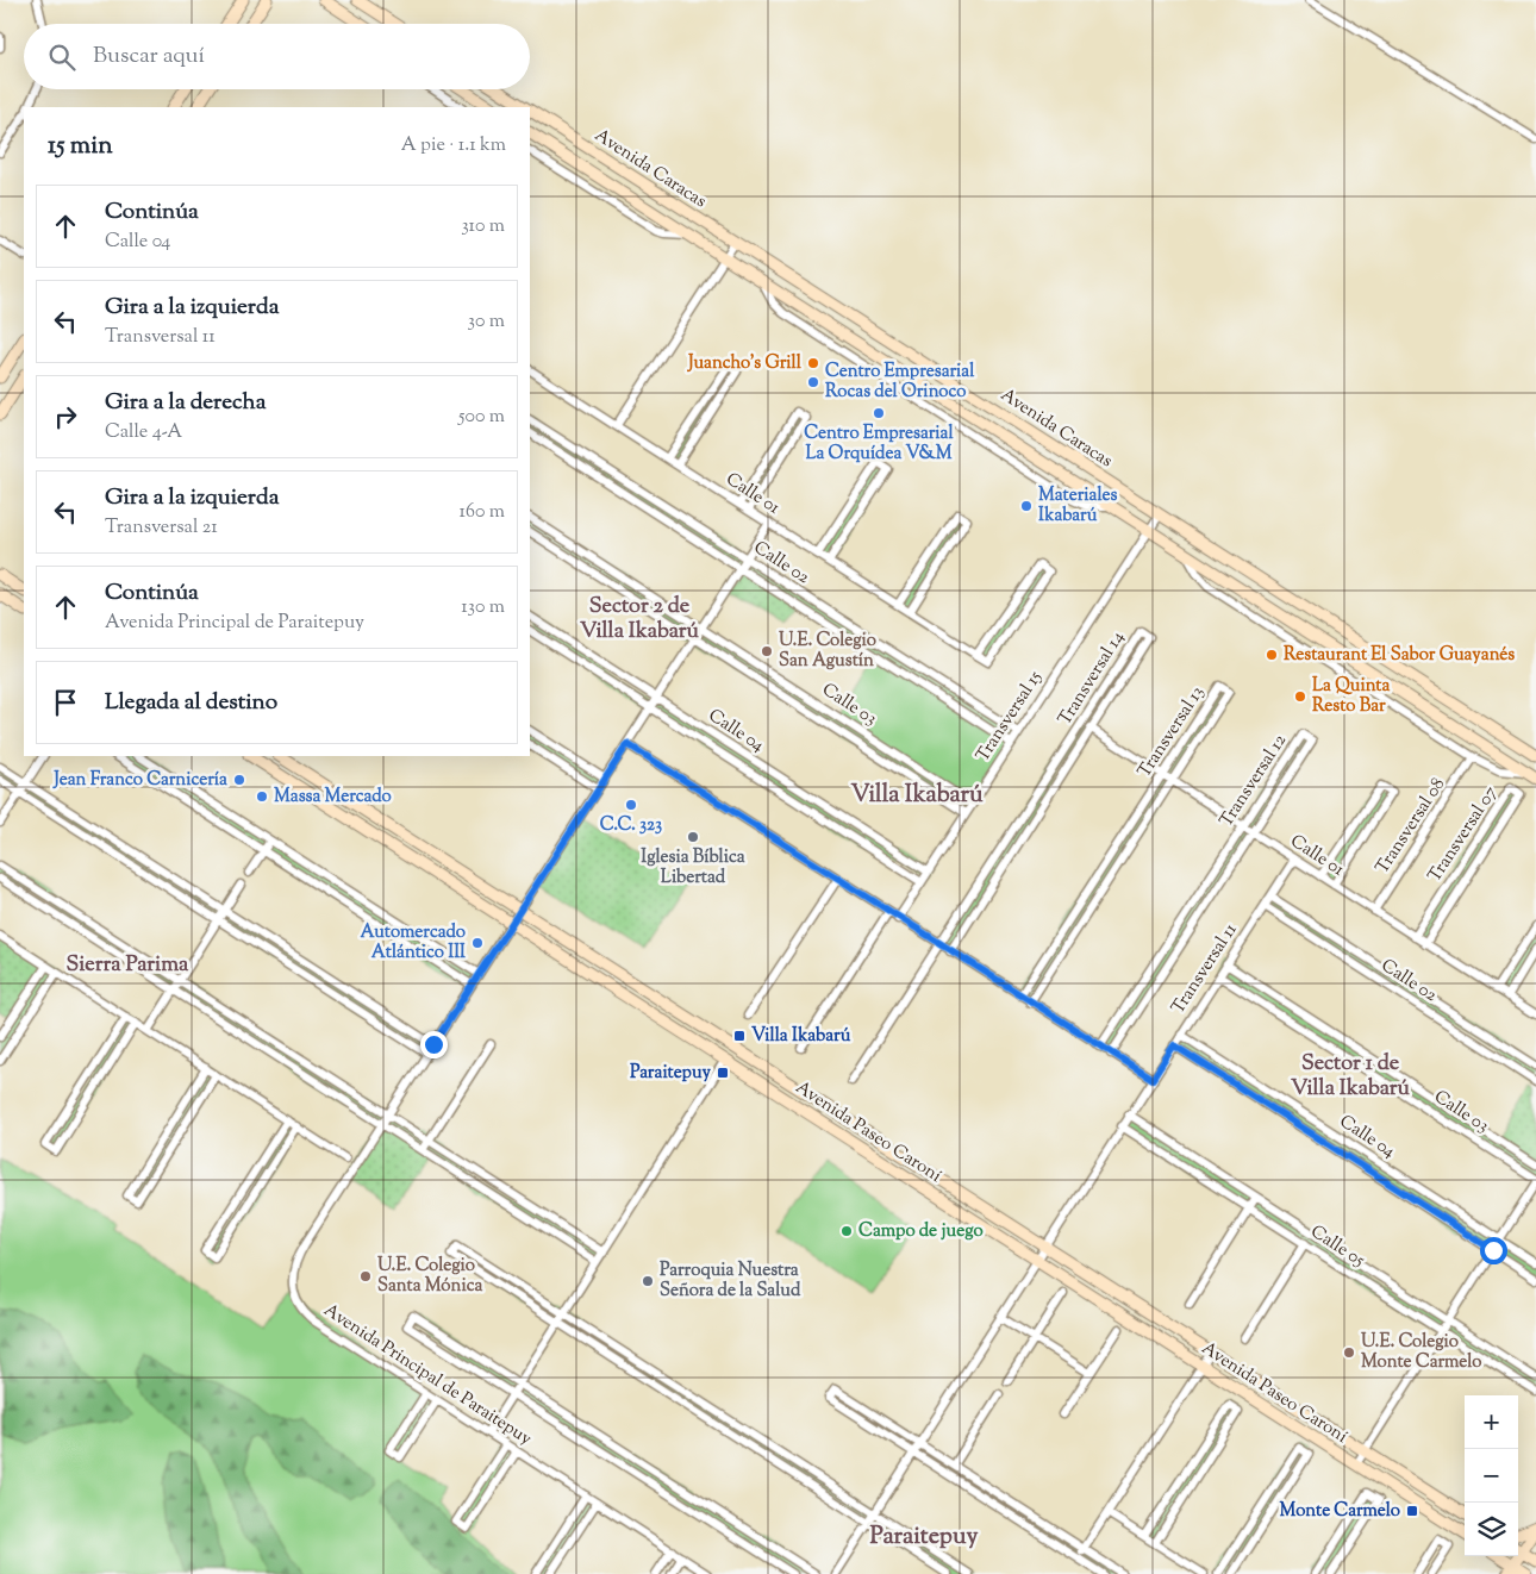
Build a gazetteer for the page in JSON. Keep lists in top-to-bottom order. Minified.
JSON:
{"streets":{"street":["Avenida Caracas","Calle 01","Calle 02","Transversal 14","Calle 03","Transversal 15","Calle 04","Transversal 13","Transversal 12","Transversal 08","Transversal 07","Transversal 11","Avenida Paseo Caroní","Calle 05","Avenida Principal de Paraitepuy"]},"crossings":[["Avenida Caracas","Transversal 15"],["Avenida Caracas","Transversal 08"],["Calle 01","Transversal 14"],["Calle 01","Transversal 13"],["Calle 01","Transversal 12"],["Calle 01","Transversal 08"],["Calle 01","Transversal 07"],["Calle 01","Transversal 11"],["Calle 01","Avenida Principal de Paraitepuy"],["Calle 02","Transversal 15"],["Calle 02","Transversal 11"],["Calle 02","Avenida Principal de Paraitepuy"],["Calle 03","Transversal 15"],["Calle 03","Transversal 11"],["Calle 03","Avenida Principal de Paraitepuy"],["Transversal 15","Calle 04"],["Calle 04","Transversal 11"],["Calle 04","Avenida Principal de Paraitepuy"],["Transversal 11","Avenida Paseo Caroní"],["Transversal 11","Calle 05"],["Avenida Paseo Caroní","Avenida Principal de Paraitepuy"]],"districts":["Sector 2 de Villa Ikabarú","Villa Ikabarú","Sierra Parima","Sector 1 de Villa Ikabarú","Paraitepuy"],"places":{"other":["Juancho's Grill","Centro Empresarial Rocas del Orinoco","Centro Empresarial La Orquídea V&M","Materiales Ikabarú","U.E. Colegio San Agustín","Restaurant El Sabor Guayanés","La Quinta Resto Bar","Jean Franco Carnicería","Massa Mercado","C.C. 323","Iglesia Bíblica Libertad","Automercado Atlántico III","Campo de juego","U.E. Colegio Santa Mónica","Parroquia Nuestra Señora de la Salud","U.E. Colegio Monte Carmelo"],"transit":["Villa Ikabarú","Paraitepuy","Monte Carmelo"]},"page":{"search":"Buscar aquí","heading":["15 min","A pie · 1.1 km"],"list":[["Continúa","Calle 04","310 m"],["Gira a la izquierda","Transversal 11","30 m"],["Gira a la derecha","Calle 4-A","500 m"],["Gira a la izquierda","Transversal 21","160 m"],["Continúa","Avenida Principal de Paraitepuy","130 m"],"Llegada al destino"],"map_buttons":["+","−"]}}
